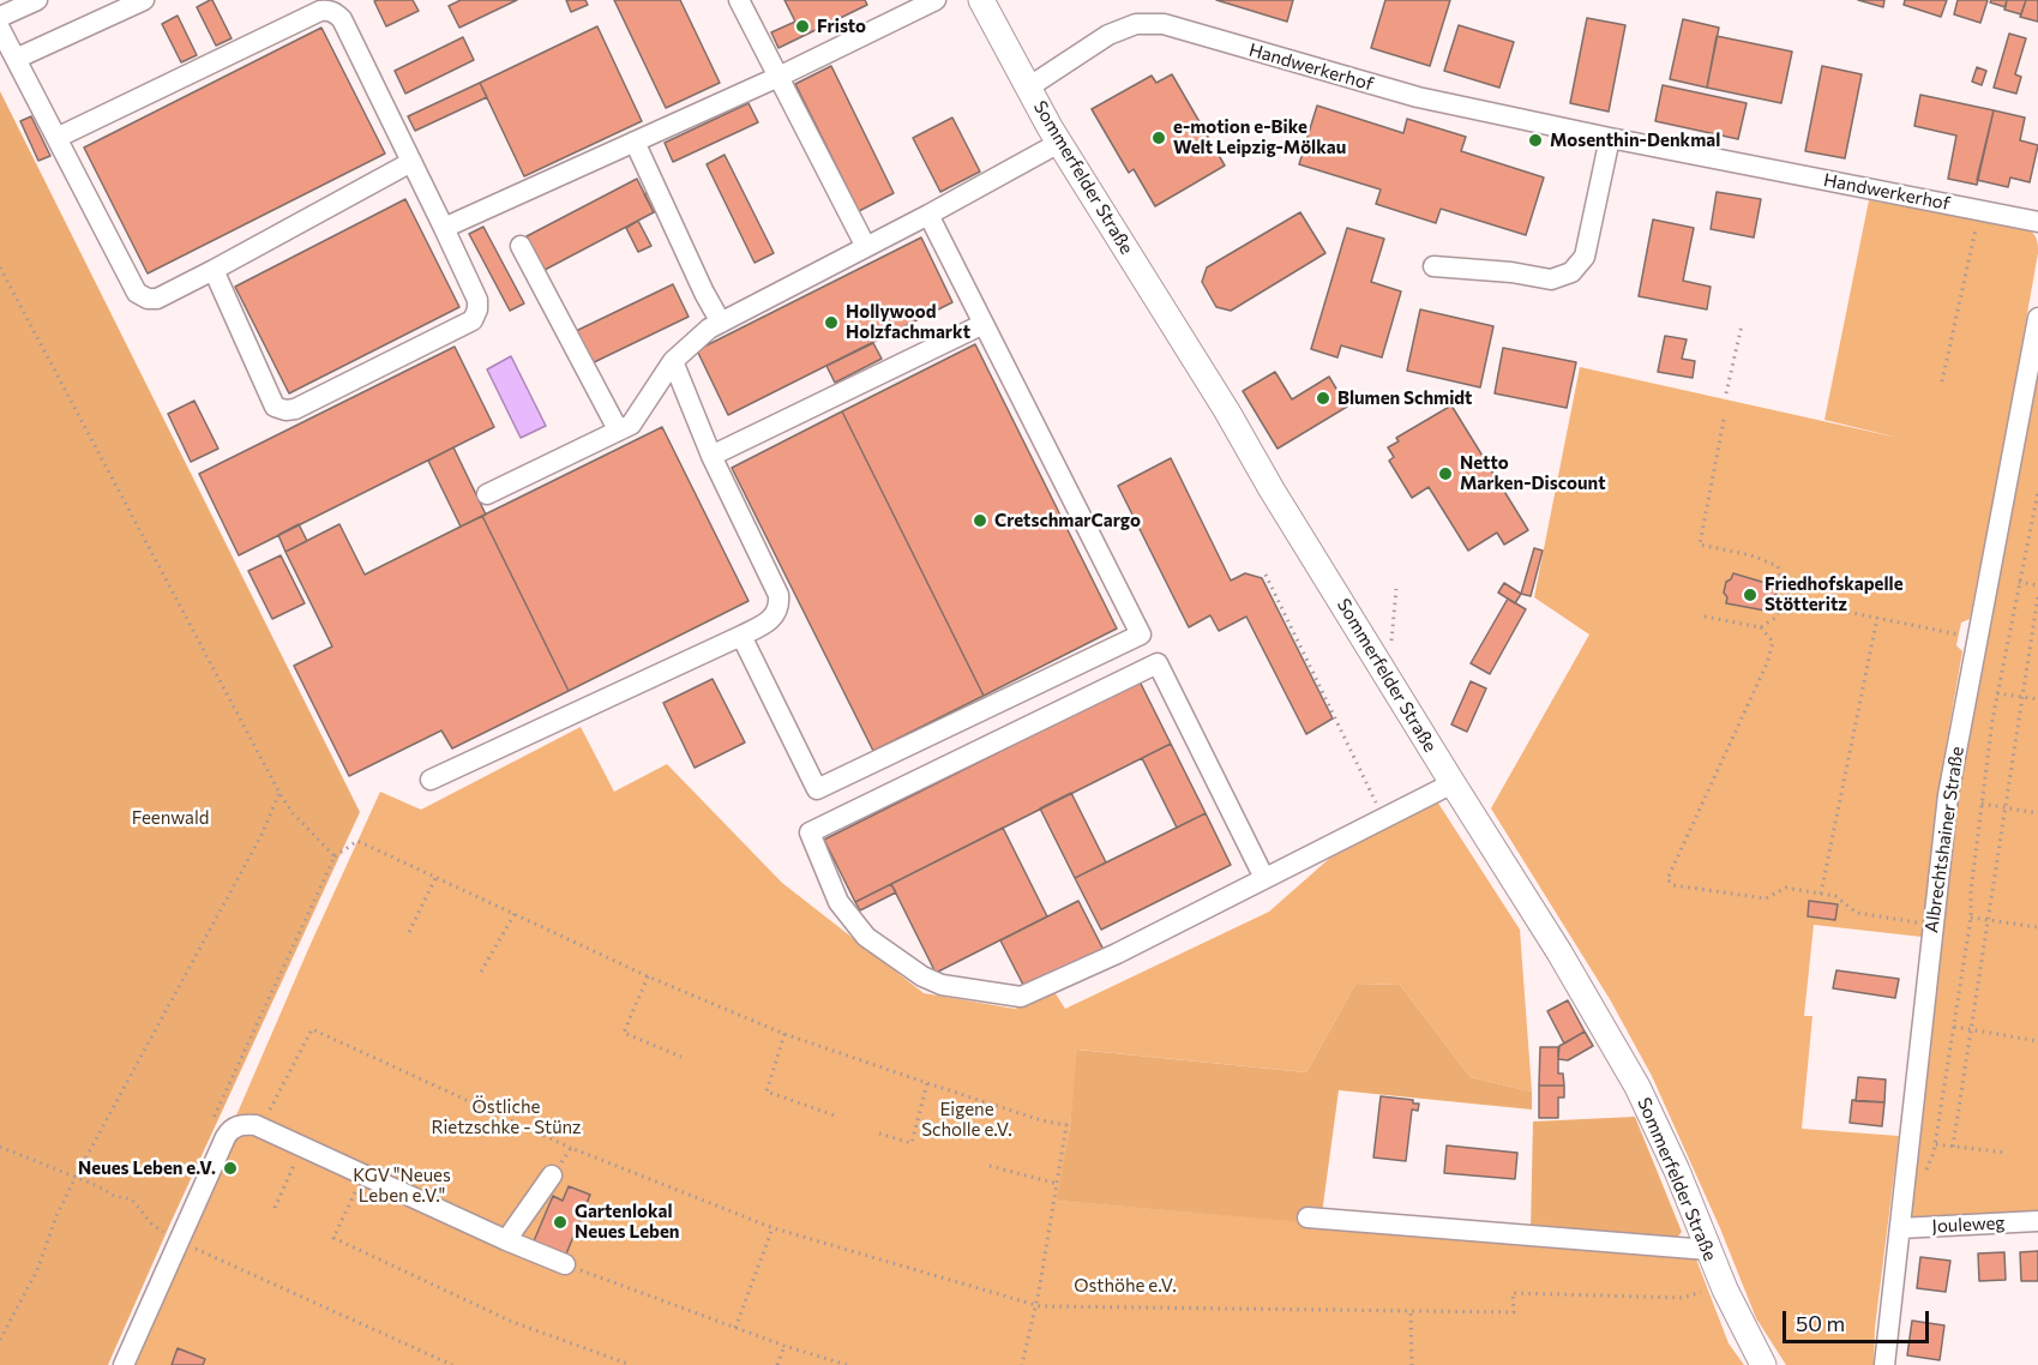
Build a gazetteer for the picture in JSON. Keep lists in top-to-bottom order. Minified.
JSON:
{"streets":{"main road":["Sommerfelder Straße"],"street":["Handwerkerhof","Albrechtshainer Straße","Jouleweg"]},"crossings":[["Handwerkerhof","Sommerfelder Straße"],["Albrechtshainer Straße","Jouleweg"]],"parks":["Feenwald","Östliche Rietzschke - Stünz","Eigene Scholle e.V.","KGV \"Neues Leben e.V.\"","Osthöhe e.V."],"places":["Fristo","e-motion e-Bike Welt Leipzig-Mölkau","Mosenthin-Denkmal","Hollywood Holzfachmarkt","Blumen Schmidt","Netto Marken-Discount","CretschmarCargo","Friedhofskapelle Stötteritz","Neues Leben e.V.","Gartenlokal Neues Leben"],"scale_bar":"50 m"}
